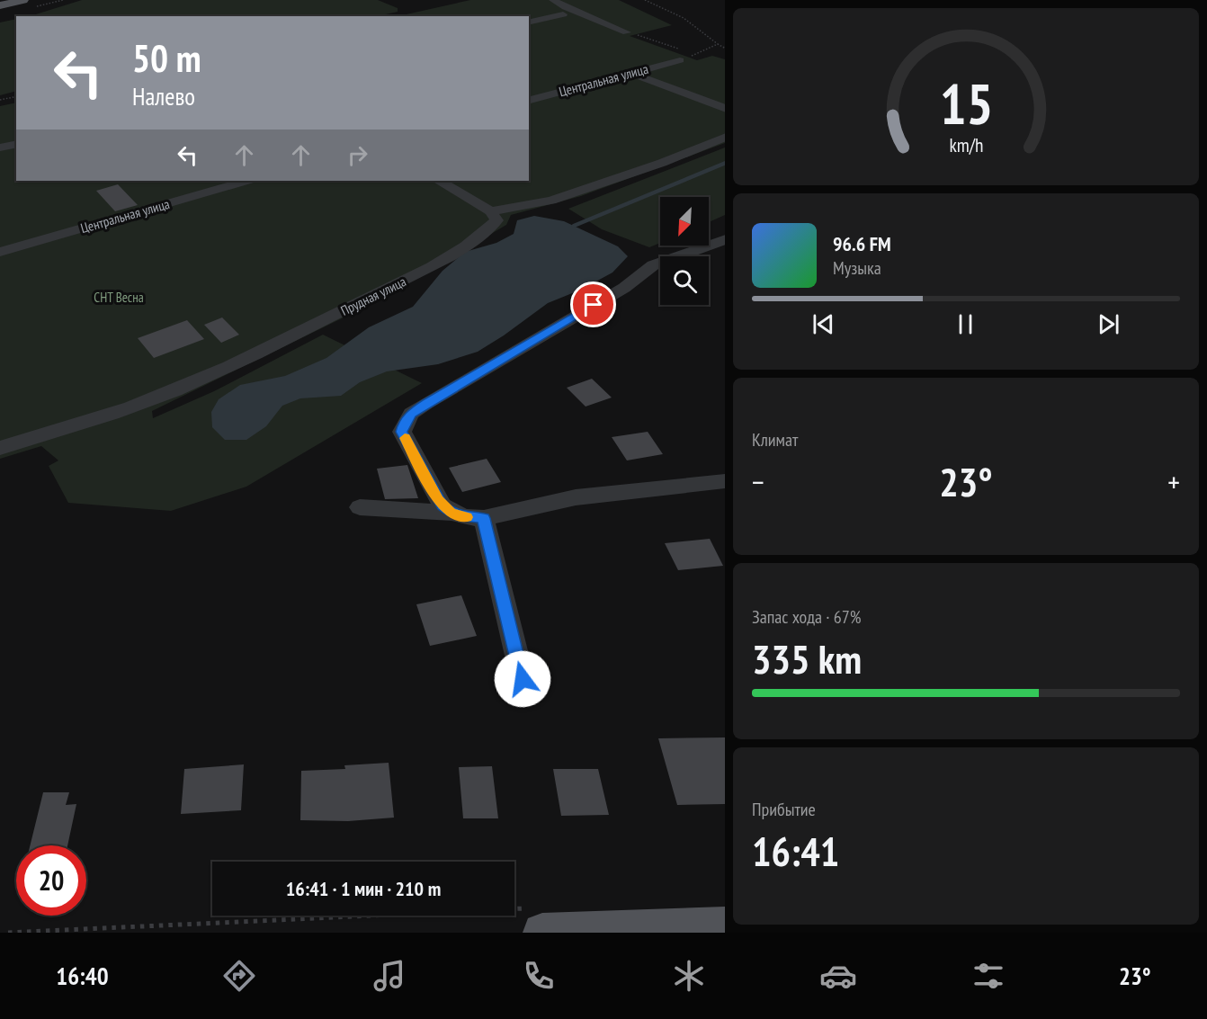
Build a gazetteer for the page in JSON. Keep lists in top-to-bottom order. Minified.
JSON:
{"streets":{"street":["Центральная улица","Прудная улица"]},"parks":["СНТ Весна"],"north":"bottom left","page":{"turn":["50 m","Налево"],"song":["96.6 FM","Музыка"],"tile":["Климат",["Запас хода · 67%","335 km"],["Прибытие","16:41"]],"heat":["−","23°","+"],"limit":"20","trip":"16:41 · 1 мин · 210 m","tabs":["16:40","23°"],"gauge":["15","km/h"]}}
